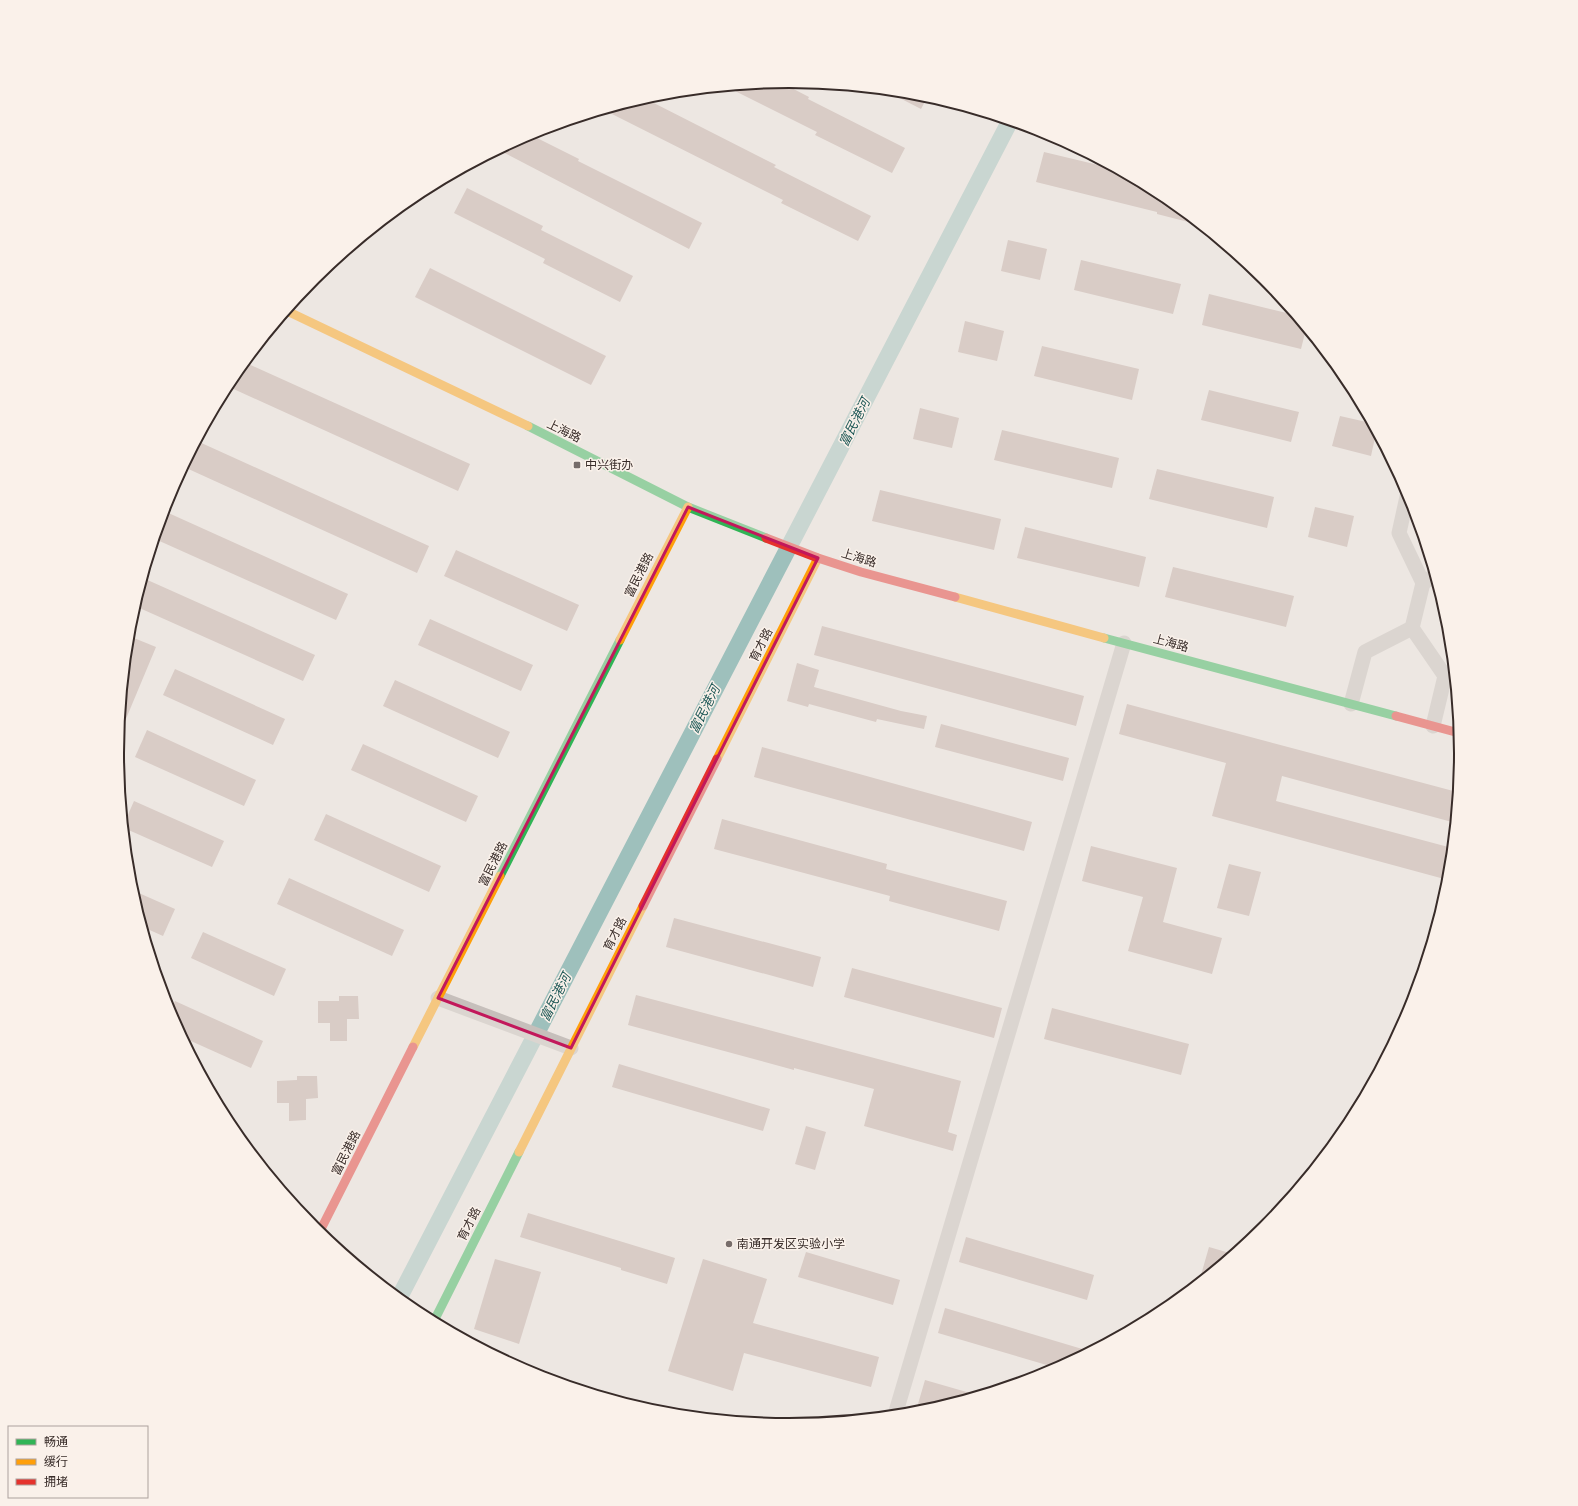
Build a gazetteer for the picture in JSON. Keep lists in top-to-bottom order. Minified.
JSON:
{"streets":{"street":["上海路","富民港路","育才路"]},"crossings":[["上海路","富民港路"],["上海路","育才路"]],"water":["富民港河"],"places":{"transit":["中兴街办"],"other":["南通开发区实验小学"]},"legend":["畅通","缓行","拥堵"]}
